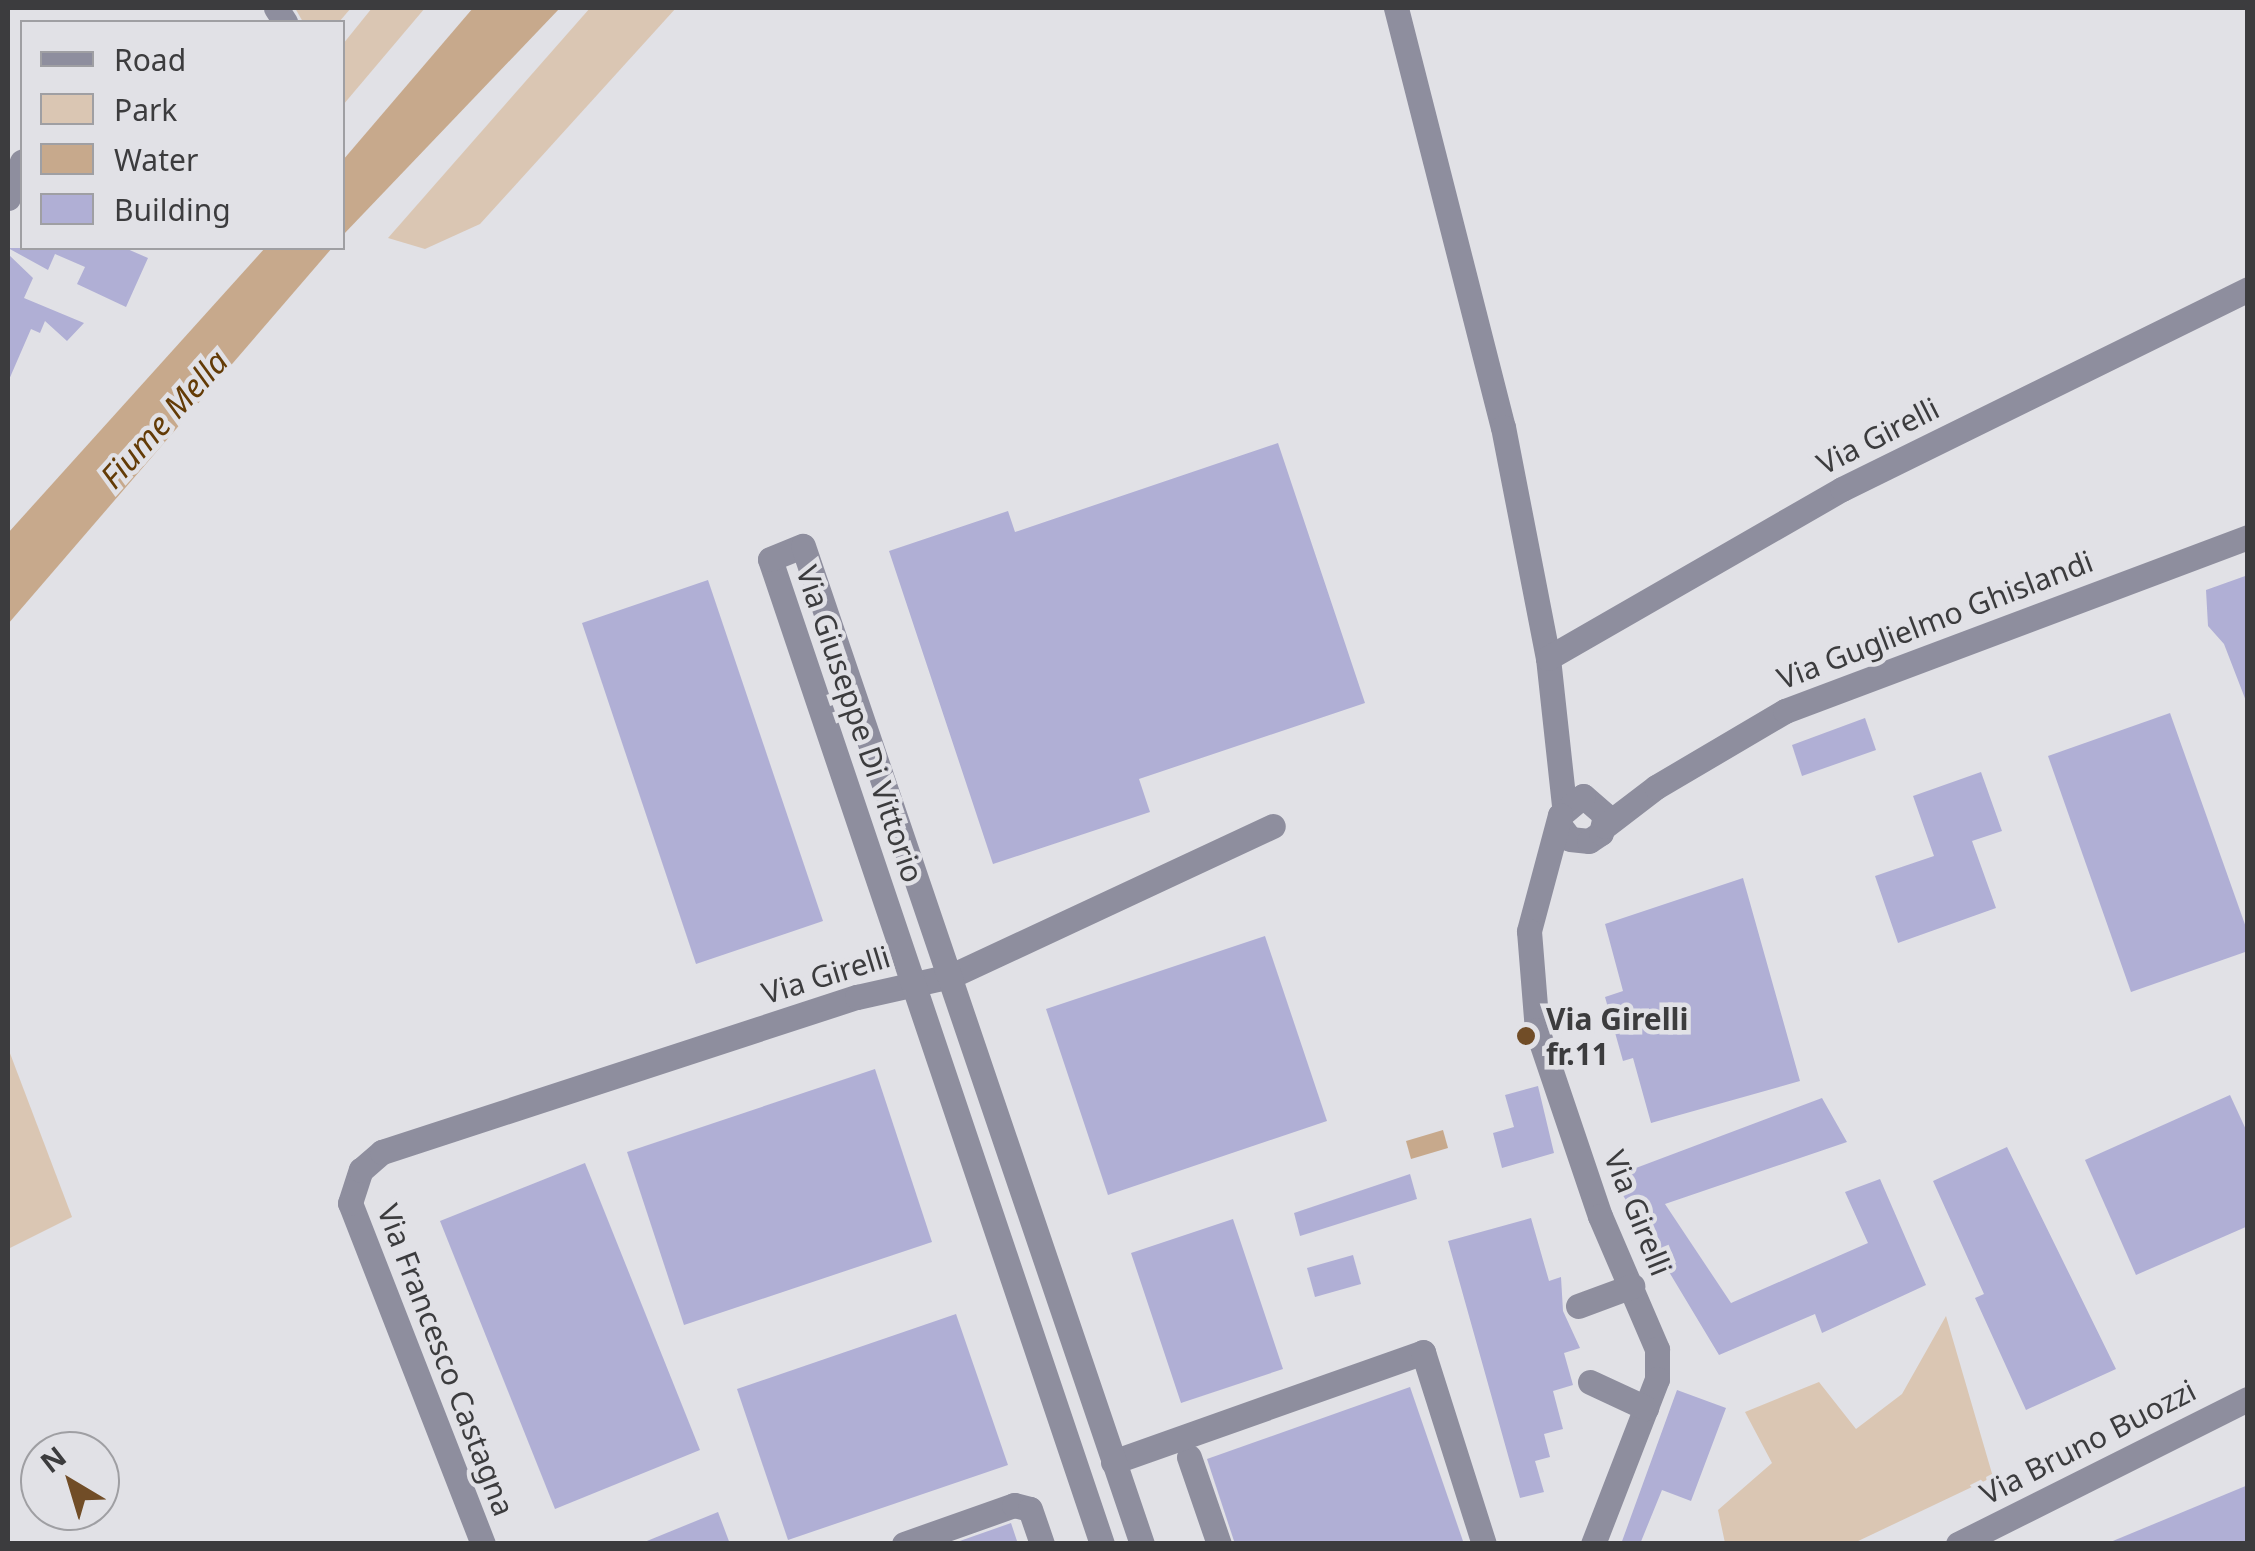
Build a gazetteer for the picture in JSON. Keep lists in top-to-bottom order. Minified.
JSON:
{"streets":{"street":["Via Girelli","Via Guglielmo Ghislandi","Via Giuseppe Di Vittorio","Via Francesco Castagna","Via Bruno Buozzi"]},"crossings":[["Via Girelli","Via Giuseppe Di Vittorio"],["Via Girelli","Via Francesco Castagna"]],"water":["Fiume Mella"],"places":["Via Girelli fr.11"],"legend":["Road","Park","Water","Building"],"north":"top left"}
